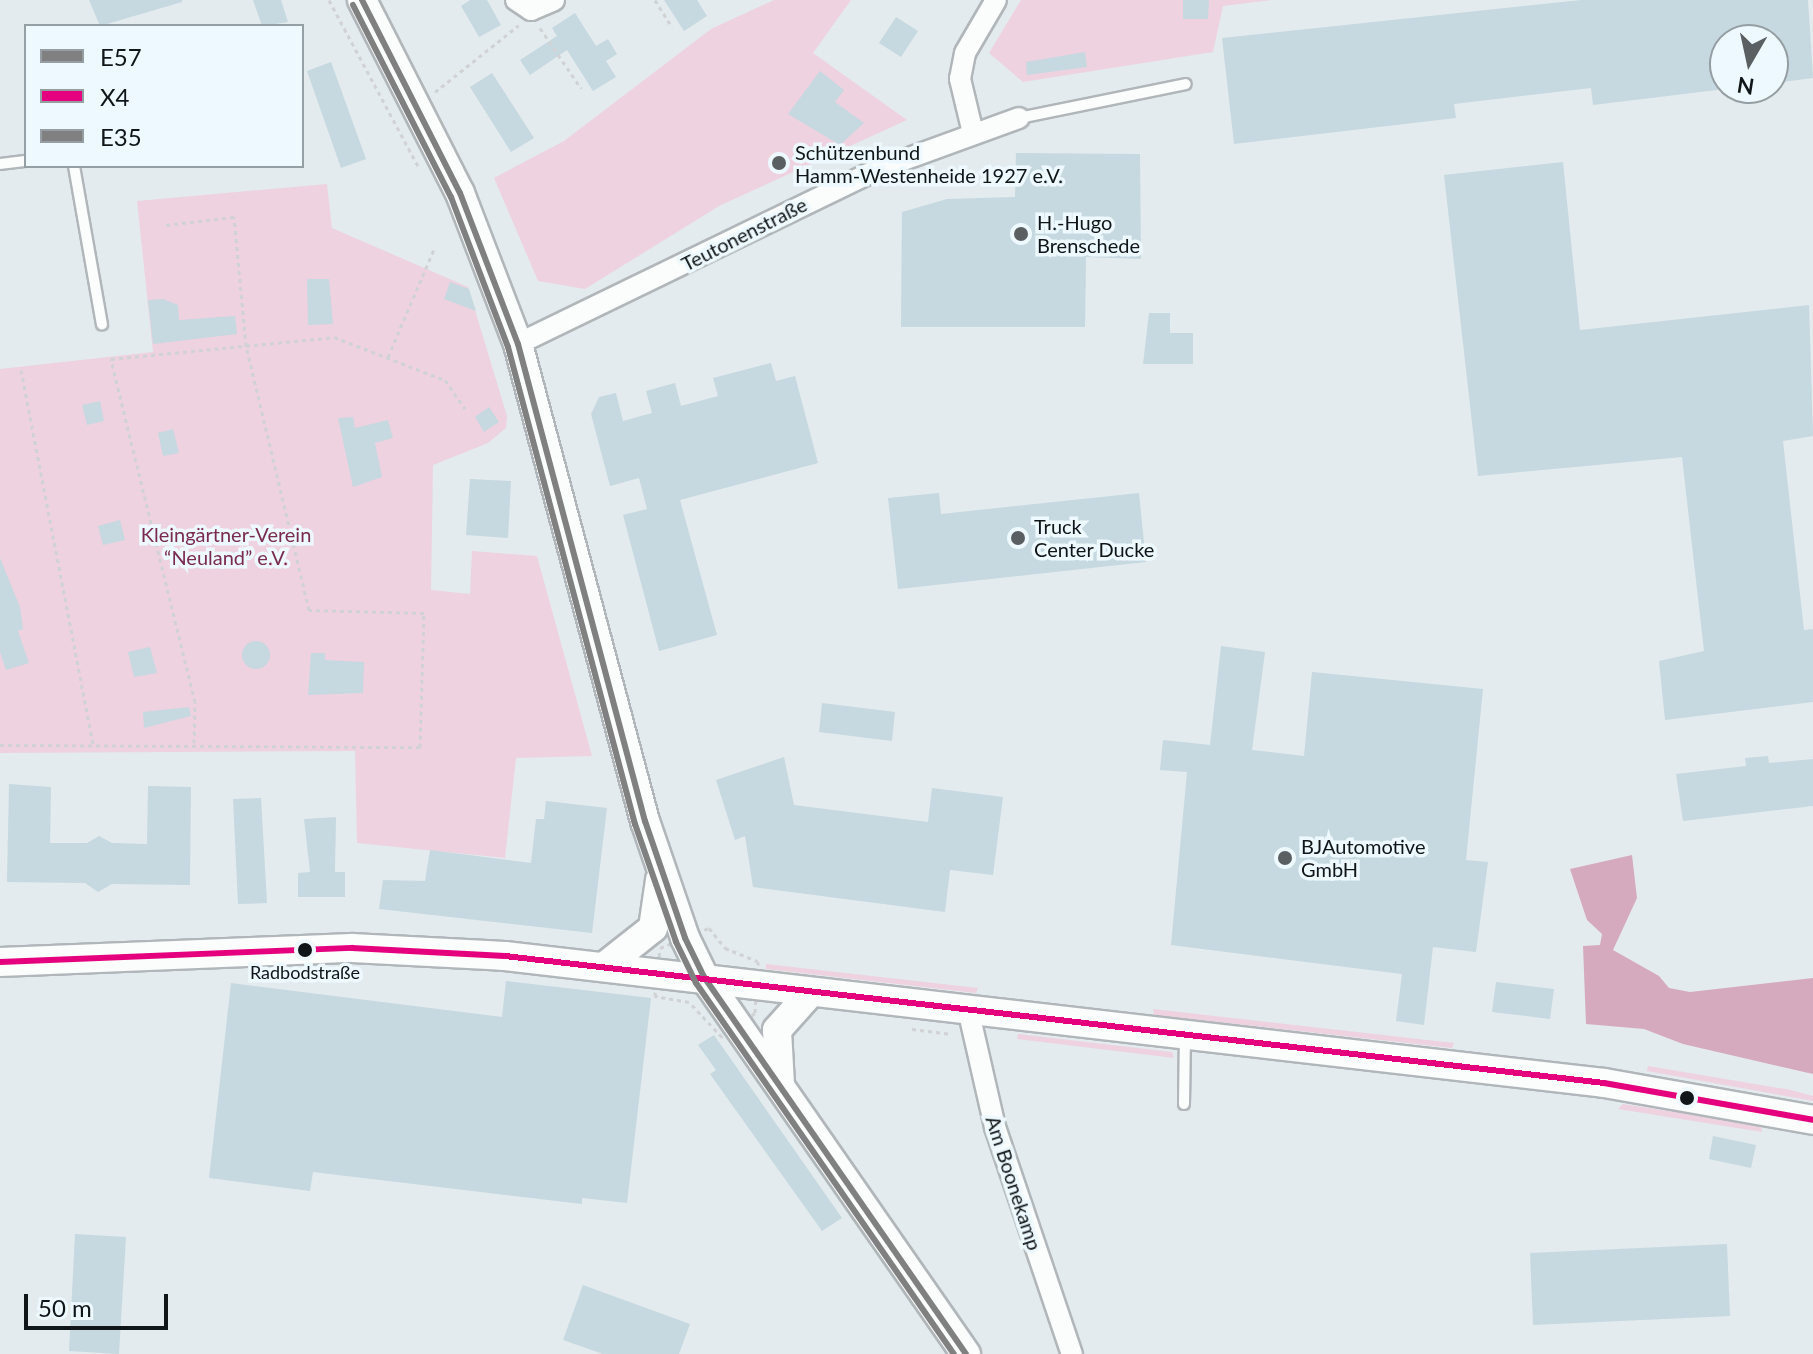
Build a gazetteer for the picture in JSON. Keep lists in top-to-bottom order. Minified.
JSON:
{"streets":{"street":["Teutonenstraße","Am Boonekamp"]},"parks":["Kleingärtner-Verein “Neuland” e.V."],"places":["Schützenbund Hamm-Westenheide 1927 e.V.","H.-Hugo Brenschede","Truck Center Ducke","BJAutomotive GmbH","Radbodstraße"],"lines":["transit line E57","transit line E35","transit line X4"],"legend":["E57","X4","E35"],"scale_bar":"50 m","north":"bottom"}
